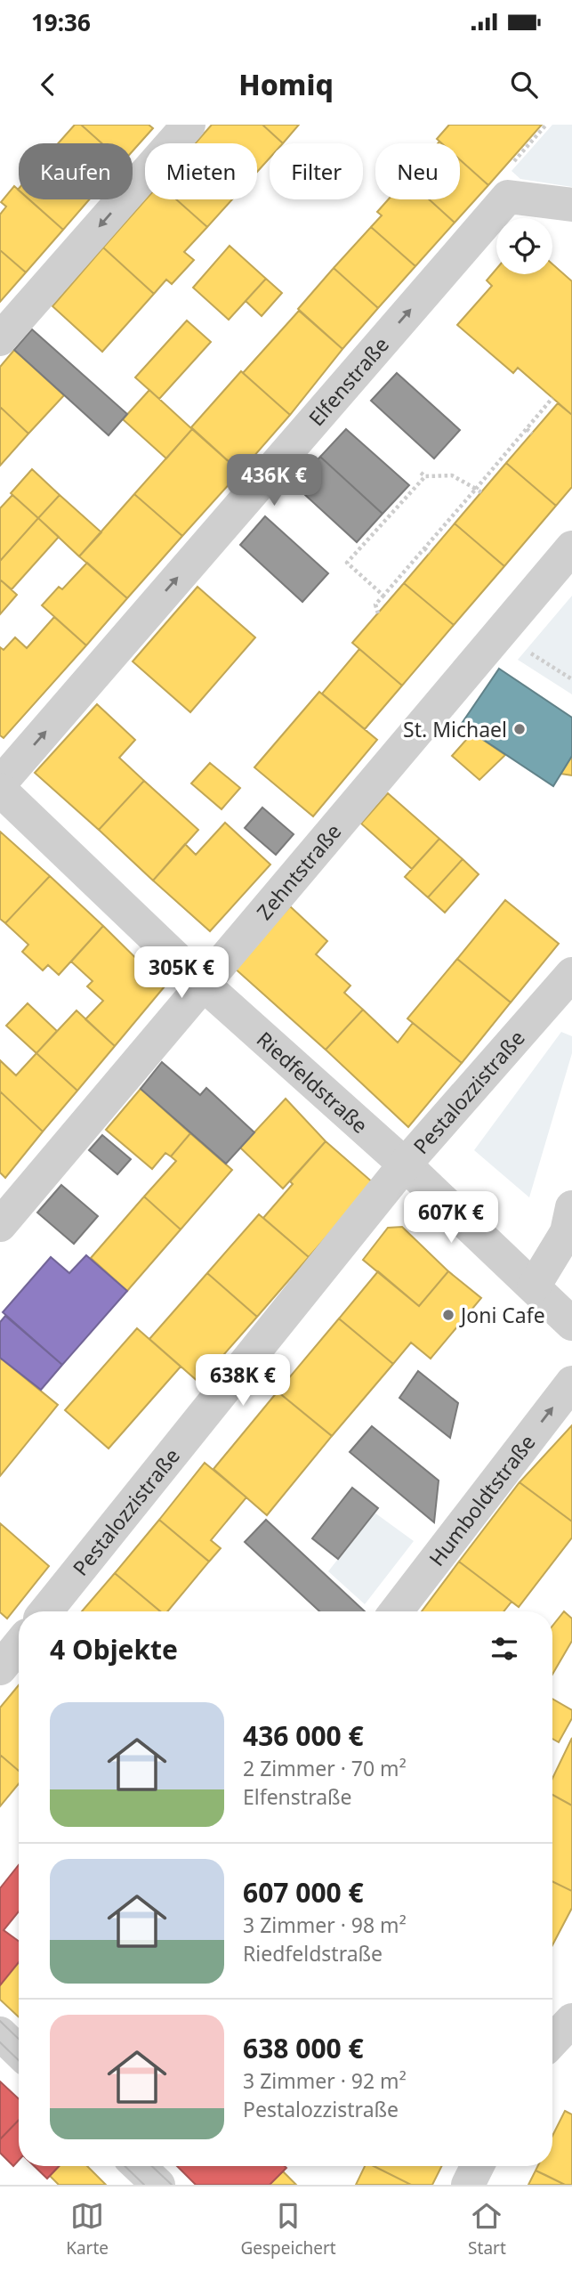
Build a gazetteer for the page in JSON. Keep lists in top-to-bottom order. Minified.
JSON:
{"streets":{"street":["Elfenstraße","Zehntstraße","Riedfeldstraße","Pestalozzistraße","Humboldtstraße"]},"crossings":[["Zehntstraße","Riedfeldstraße"],["Riedfeldstraße","Pestalozzistraße"]],"one_way":["Humboldtstraße"],"places":["St. Michael","Joni Cafe"],"page":{"status":"19:36","header":"Homiq","chip":["Kaufen","Mieten","Filter","Neu"],"price":["436K €","305K €","607K €","638K €"],"heading":"4 Objekte","list":[{"name":"436 000 €","note":"2 Zimmer · 70 m² · Elfenstraße"},{"name":"607 000 €","note":"3 Zimmer · 98 m² · Riedfeldstraße"},{"name":"638 000 €","note":"3 Zimmer · 92 m² · Pestalozzistraße"}],"tabs":["Karte","Gespeichert","Start"]}}
